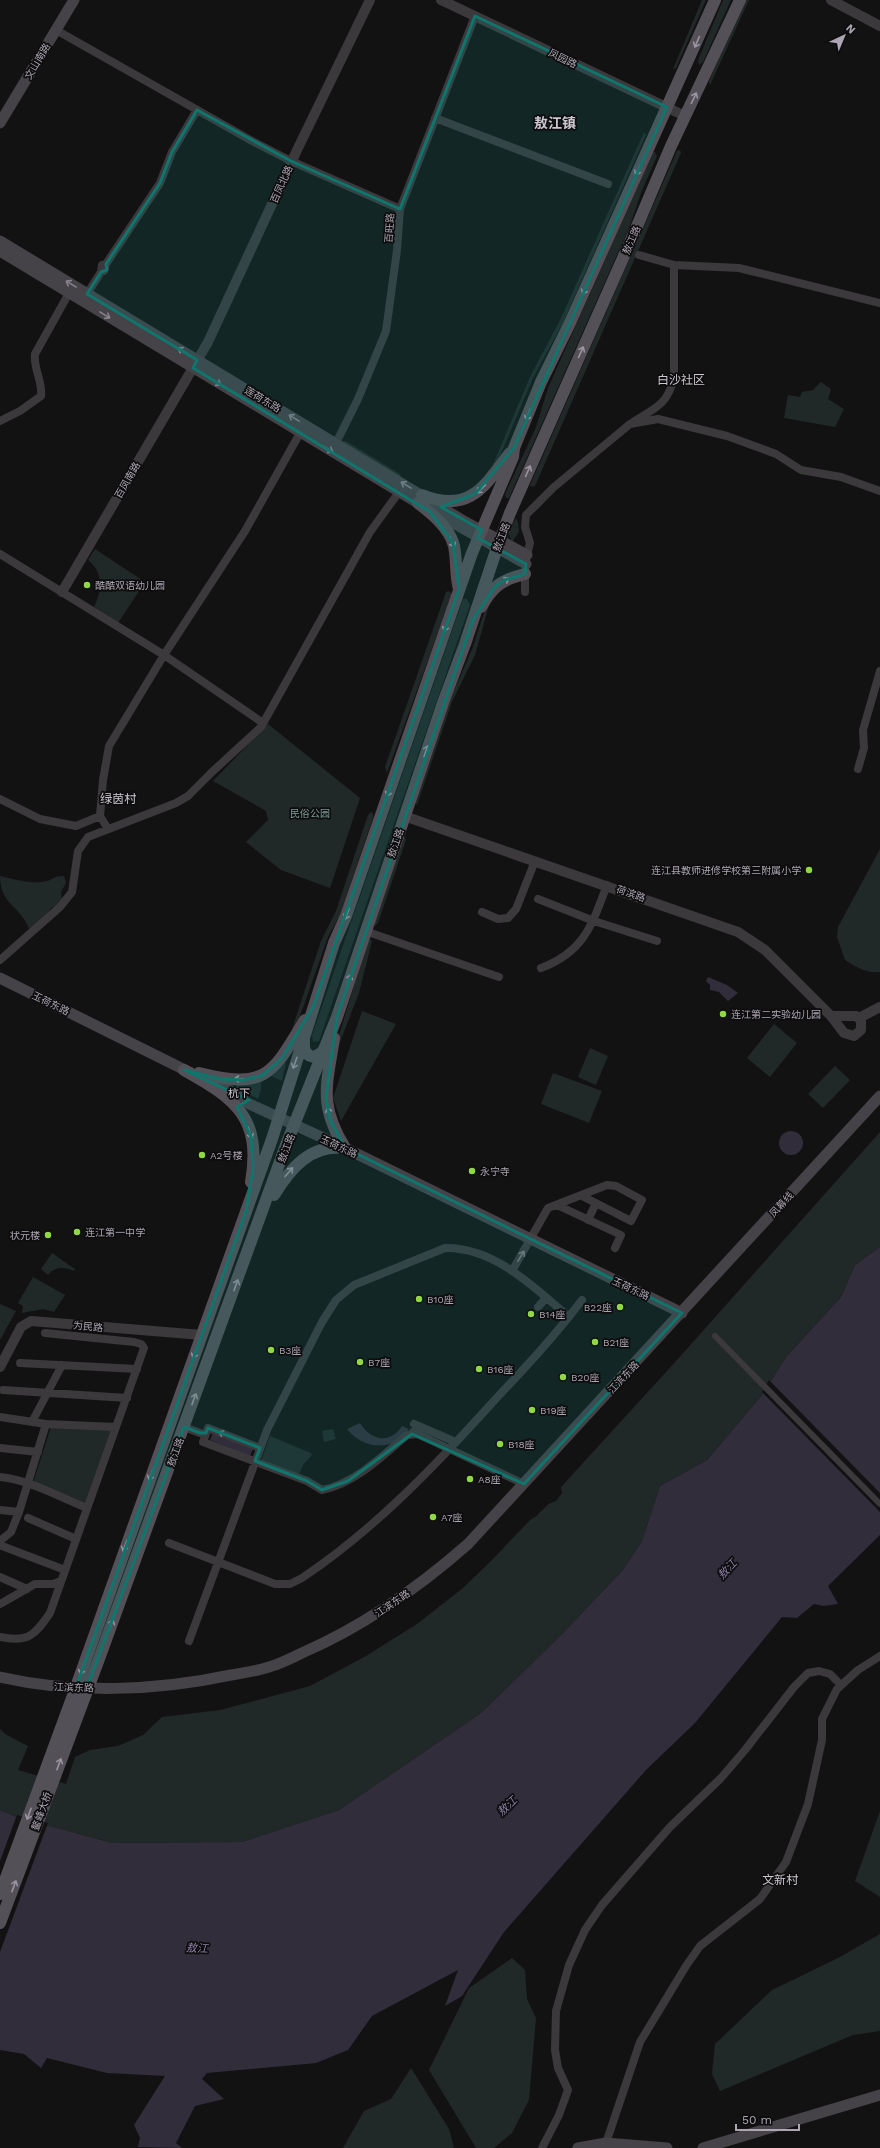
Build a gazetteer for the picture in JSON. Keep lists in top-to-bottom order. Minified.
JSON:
{"streets":{"main road":["文山南路","敖江路","莲荷东路","玉荷东路","凤幕线","江滨东路","鳌峰大桥"],"street":["凤园路","百凤北路","百旺路","百凤南路","荷滨路","为民路"]},"crossings":[["凤园路","百旺路"],["凤园路","敖江路"],["百凤北路","莲荷东路"],["百凤北路","百凤南路"],["百旺路","莲荷东路"],["敖江路","莲荷东路"],["敖江路","荷滨路"],["敖江路","玉荷东路"],["敖江路","为民路"],["敖江路","江滨东路"],["敖江路","鳌峰大桥"],["莲荷东路","百凤南路"],["玉荷东路","凤幕线"],["玉荷东路","江滨东路"],["凤幕线","江滨东路"],["江滨东路","鳌峰大桥"]],"districts":["敖江镇","白沙社区","绿茵村","杭下","文新村"],"water":["敖江"],"parks":["民俗公园"],"places":["酷酷双语幼儿园","连江县教师进修学校第三附属小学","连江第二实验幼儿园","A2号楼","永宁寺","连江第一中学","状元楼","B10座","B22座","B14座","B21座","B3座","B7座","B16座","B20座","B19座","B18座","A8座","A7座"],"scale_bar":"50 m","north":"top right"}
